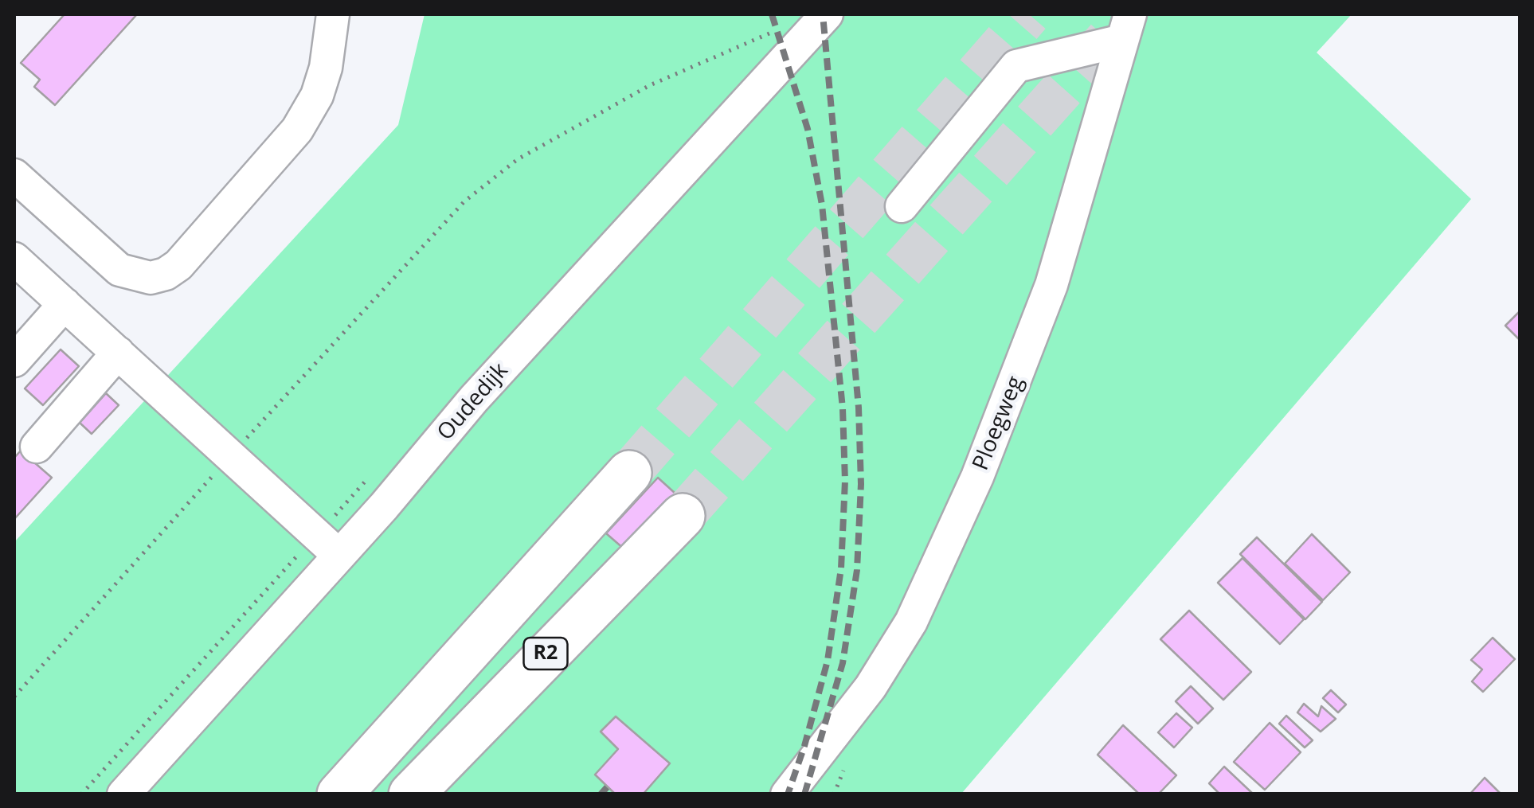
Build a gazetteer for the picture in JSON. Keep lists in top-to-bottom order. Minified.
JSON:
{"streets":{"highway":["R2"],"street":["Oudedijk","Ploegweg"]}}
